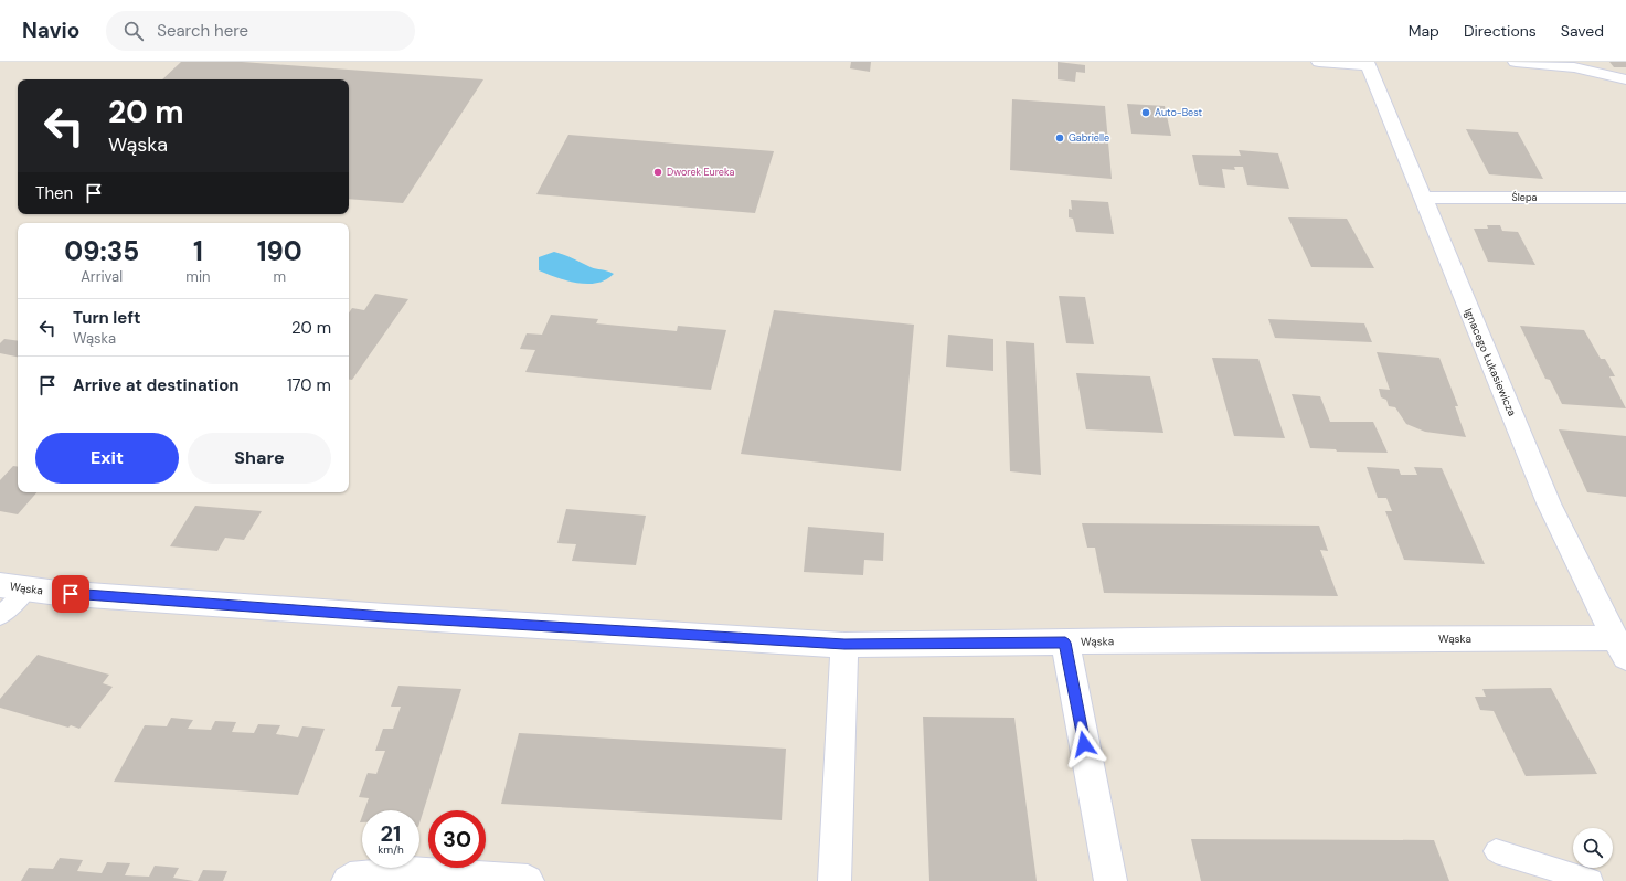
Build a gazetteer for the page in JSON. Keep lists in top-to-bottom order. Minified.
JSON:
{"streets":{"street":["Ślepa","Ignacego Łukasiewicza","Wąska"]},"crossings":[["Ślepa","Ignacego Łukasiewicza"],["Ignacego Łukasiewicza","Wąska"]],"places":["Auto-Best","Gabrielle","Dworek Eureka"],"page":{"header":"Navio","search":"Search here","nav":["Map","Directions","Saved"],"turn":["20 m","Wąska"],"then":"Then","eta":["09:35","Arrival","1","min","190","m"],"list":[{"name":"Turn left","note":"Wąska","value":"20 m"},{"name":"Arrive at destination","value":"170 m"}],"buttons":["Exit","Share"],"speed":"21 km/h","limit":"30"}}
